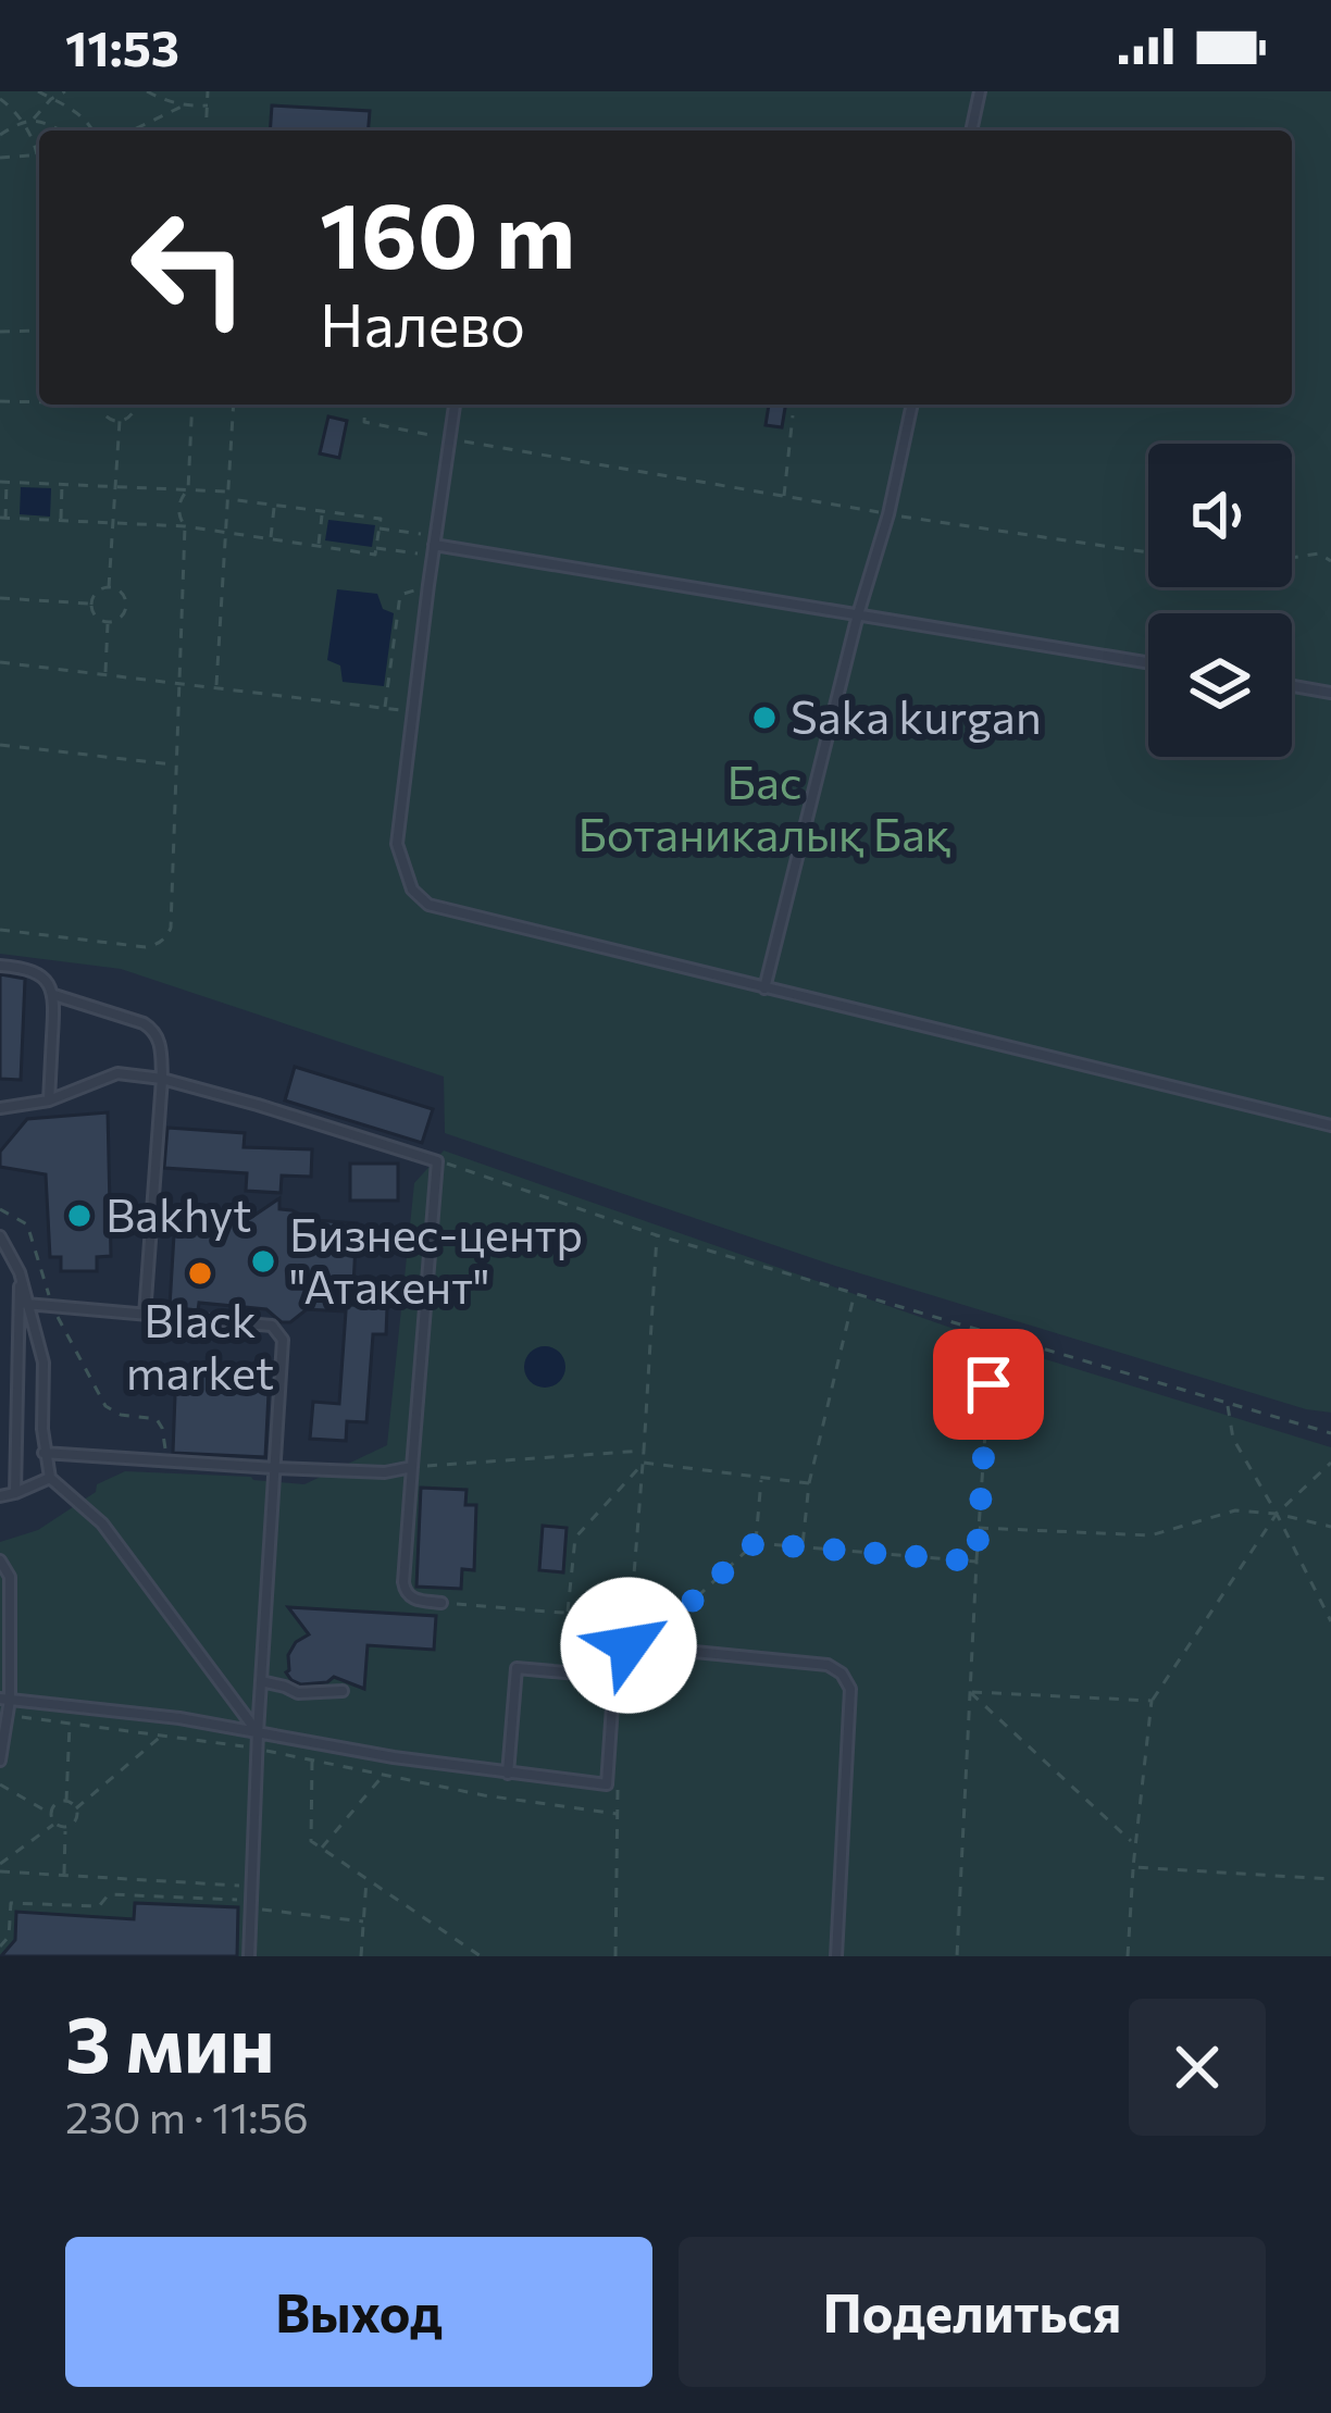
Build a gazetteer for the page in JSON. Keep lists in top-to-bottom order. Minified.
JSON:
{"parks":["Бас Ботаникалық Бақ"],"places":["Saka kurgan","Bakhyt","Бизнес-центр \"Атакент\"","Black market"],"page":{"status":"11:53","turn":["160 m","Налево"],"heading":["3 мин","230 m · 11:56"],"buttons":["Выход","Поделиться"]}}
